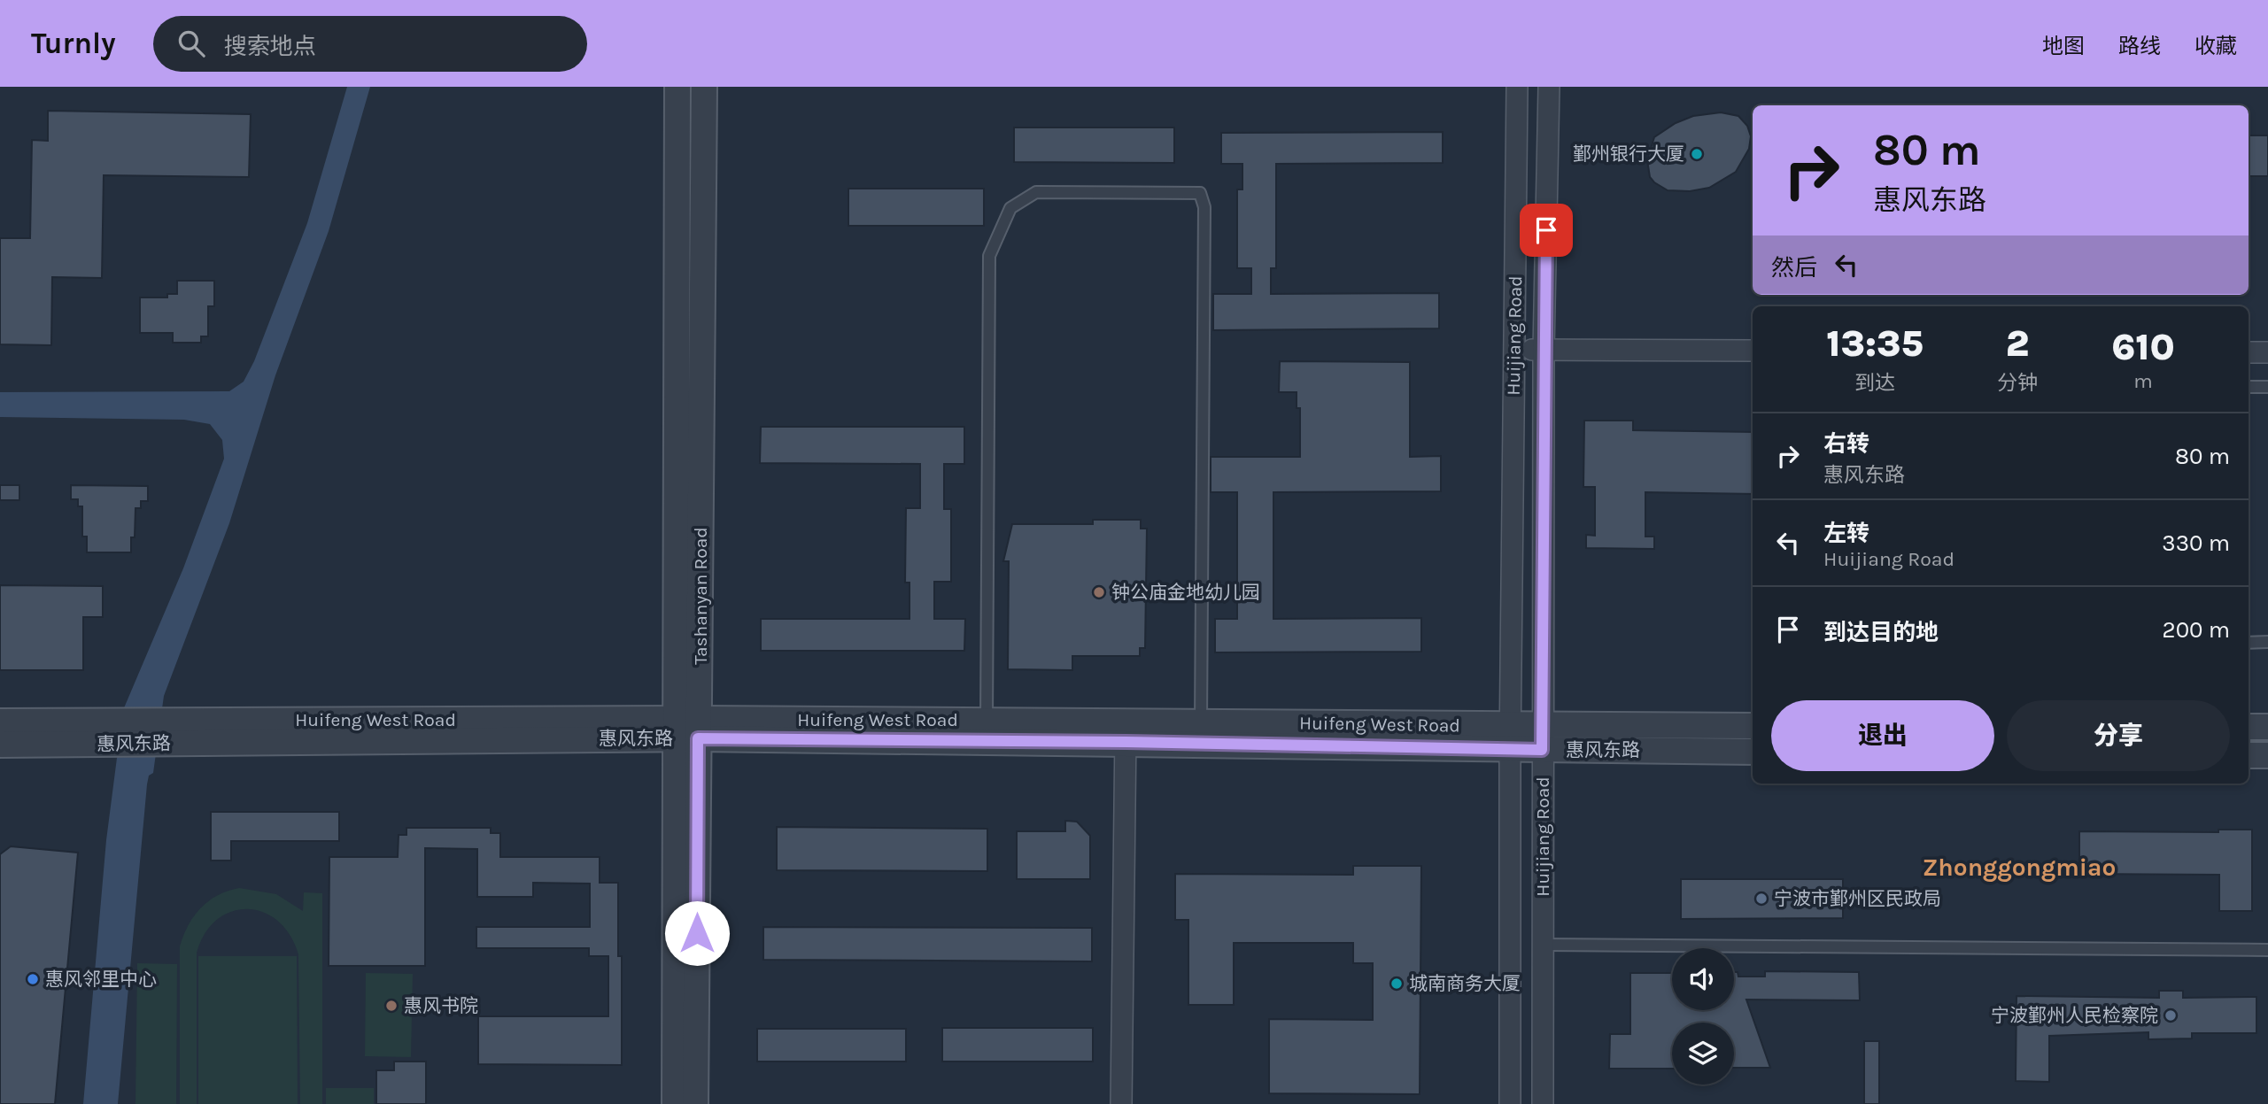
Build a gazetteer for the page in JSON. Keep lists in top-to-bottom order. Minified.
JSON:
{"streets":{"street":["Huijiang Road","Tashanyan Road","Huifeng West Road","惠风东路"]},"crossings":[["Huijiang Road","Huifeng West Road"],["Huijiang Road","惠风东路"],["Tashanyan Road","惠风东路"],["Huifeng West Road","惠风东路"]],"districts":["Zhonggongmiao"],"places":["鄞州银行大厦","钟公庙金地幼儿园","宁波市鄞州区民政局","惠风邻里中心","城南商务大厦","惠风书院","宁波鄞州人民检察院"],"page":{"header":"Turnly","search":"搜索地点","nav":["地图","路线","收藏"],"turn":["80 m","惠风东路"],"then":"然后","eta":["13:35","到达","2","分钟","610","m"],"list":[{"name":"右转","note":"惠风东路","value":"80 m"},{"name":"左转","note":"Huijiang Road","value":"330 m"},{"name":"到达目的地","value":"200 m"}],"buttons":["退出","分享"]}}
